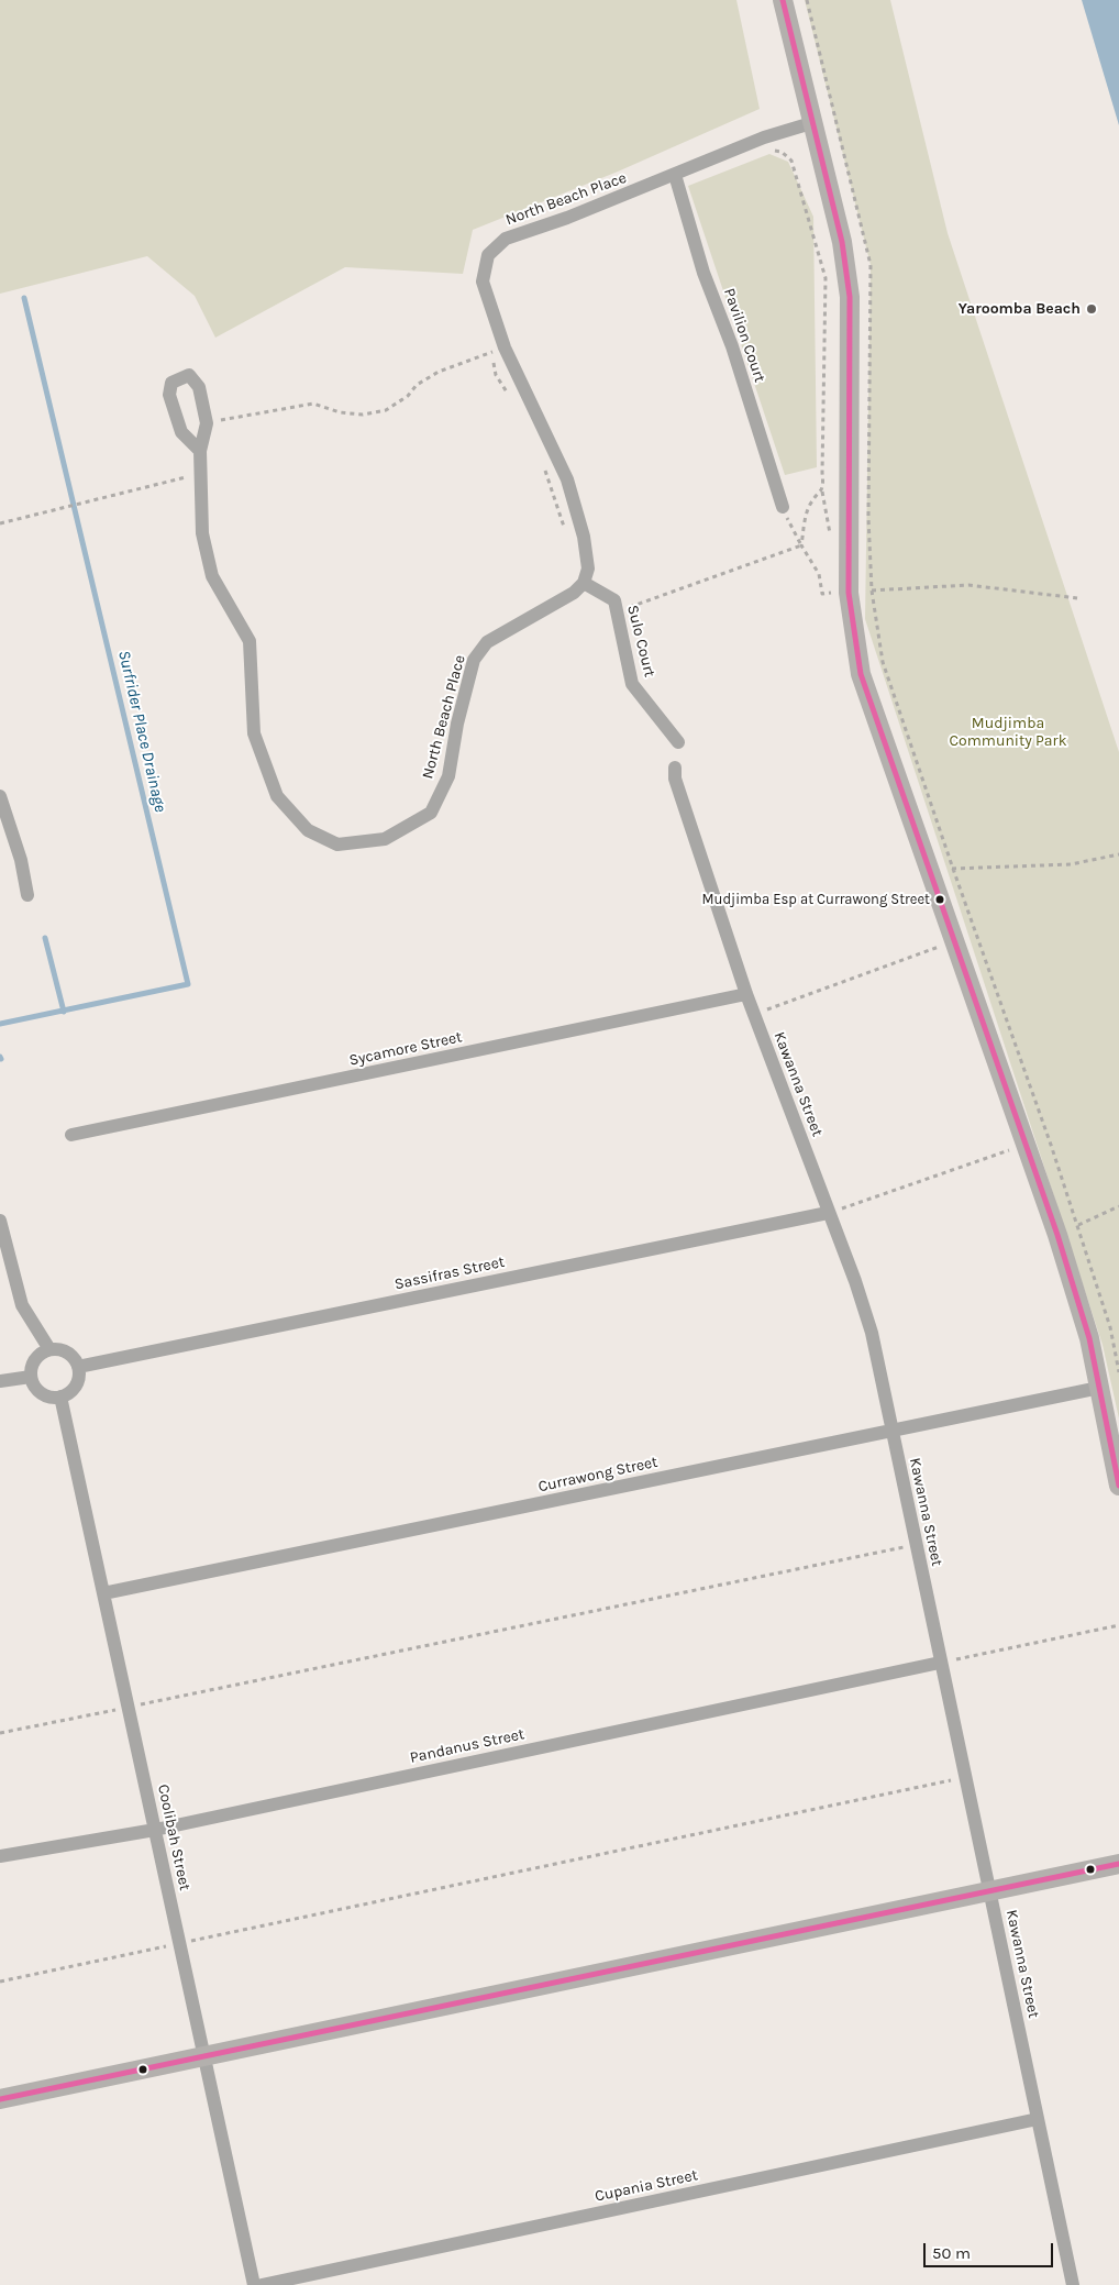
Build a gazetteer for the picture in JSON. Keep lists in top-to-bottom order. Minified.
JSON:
{"streets":{"street":["North Beach Place","Pavilion Court","Sulo Court","Sycamore Street","Kawanna Street","Sassifras Street","Currawong Street","Pandanus Street","Coolibah Street","Cupania Street"]},"crossings":[["North Beach Place","Pavilion Court"],["North Beach Place","Sulo Court"],["Sycamore Street","Kawanna Street"],["Kawanna Street","Sassifras Street"],["Kawanna Street","Currawong Street"],["Kawanna Street","Pandanus Street"],["Kawanna Street","Cupania Street"],["Sassifras Street","Coolibah Street"],["Currawong Street","Coolibah Street"],["Pandanus Street","Coolibah Street"]],"water":["Surfrider Place Drainage"],"parks":["Mudjimba Community Park"],"places":["Yaroomba Beach","Mudjimba Esp at Currawong Street"],"scale_bar":"50 m"}
